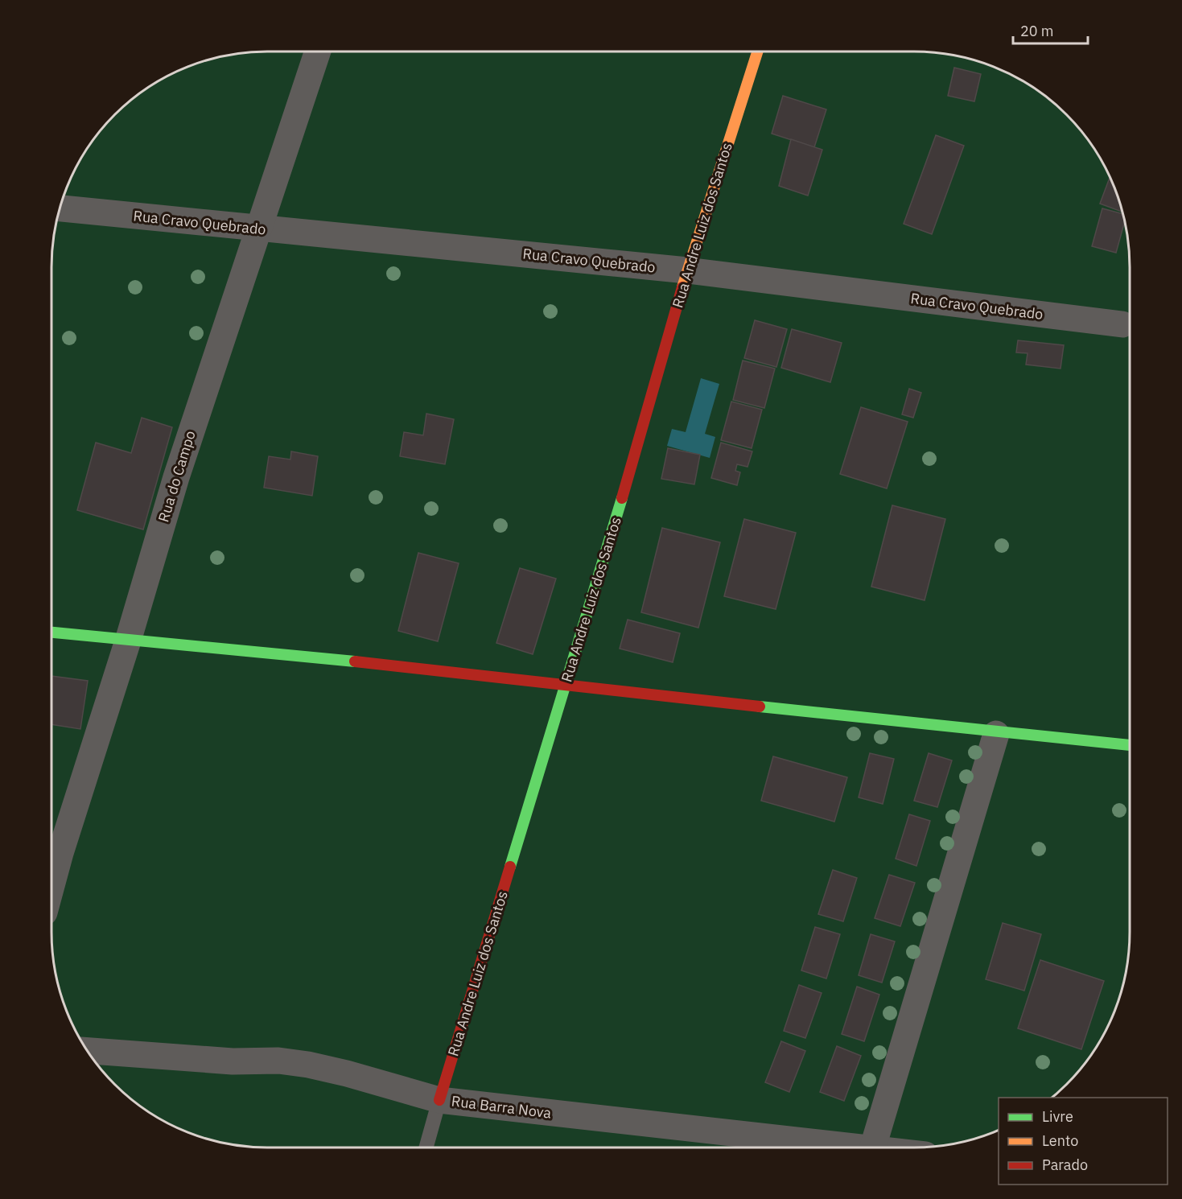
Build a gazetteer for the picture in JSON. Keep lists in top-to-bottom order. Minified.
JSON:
{"streets":{"street":["Rua Cravo Quebrado","Rua Andre Luiz dos Santos","Rua do Campo","Rua Barra Nova"]},"crossings":[["Rua Cravo Quebrado","Rua Andre Luiz dos Santos"],["Rua Cravo Quebrado","Rua do Campo"],["Rua Andre Luiz dos Santos","Rua Barra Nova"]],"legend":["Livre","Lento","Parado"],"scale_bar":"20 m"}
